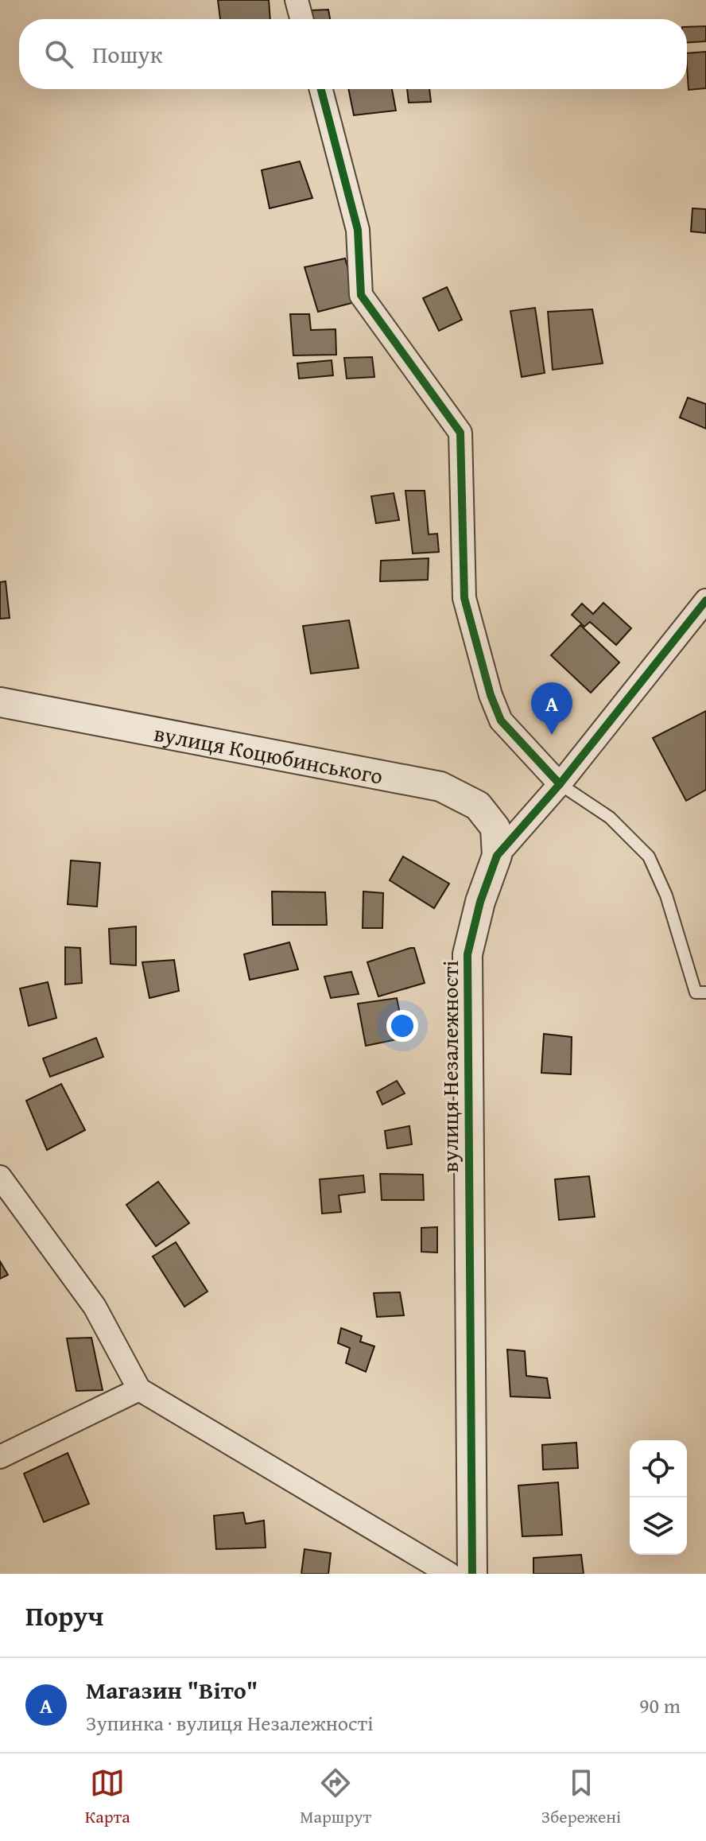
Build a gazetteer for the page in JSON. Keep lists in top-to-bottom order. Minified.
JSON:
{"streets":{"street":["вулиця Коцюбинського","вулиця Незалежності"]},"crossings":[["вулиця Коцюбинського","вулиця Незалежності"]],"page":{"search":"Пошук","pins":"A","heading":"Поруч","list":[{"mark":"A","name":"Магазин \"Віто\"","note":"Зупинка · вулиця Незалежності","value":"90 m"}],"nav":["Карта","Маршрут","Збережені"]}}
